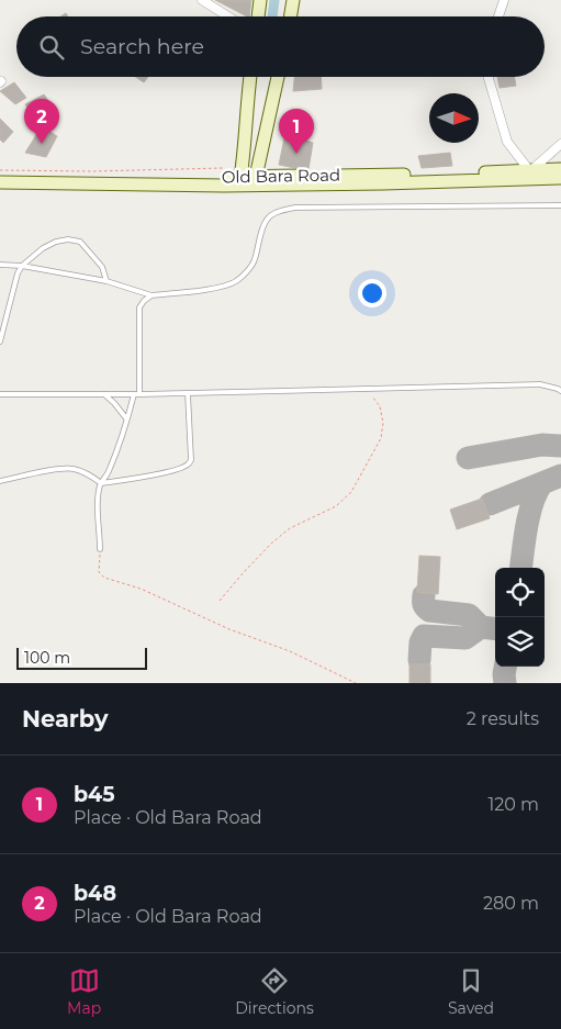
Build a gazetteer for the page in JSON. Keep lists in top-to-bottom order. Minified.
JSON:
{"streets":{"main road":["Old Bara Road"]},"scale_bar":"100 m","north":"right","page":{"search":"Search here","pins":["2","1"],"scale":"100 m","heading":["Nearby","2 results"],"list":[{"mark":"1","name":"b45","note":"Place · Old Bara Road","value":"120 m"},{"mark":"2","name":"b48","note":"Place · Old Bara Road","value":"280 m"}],"nav":["Map","Directions","Saved"]}}
